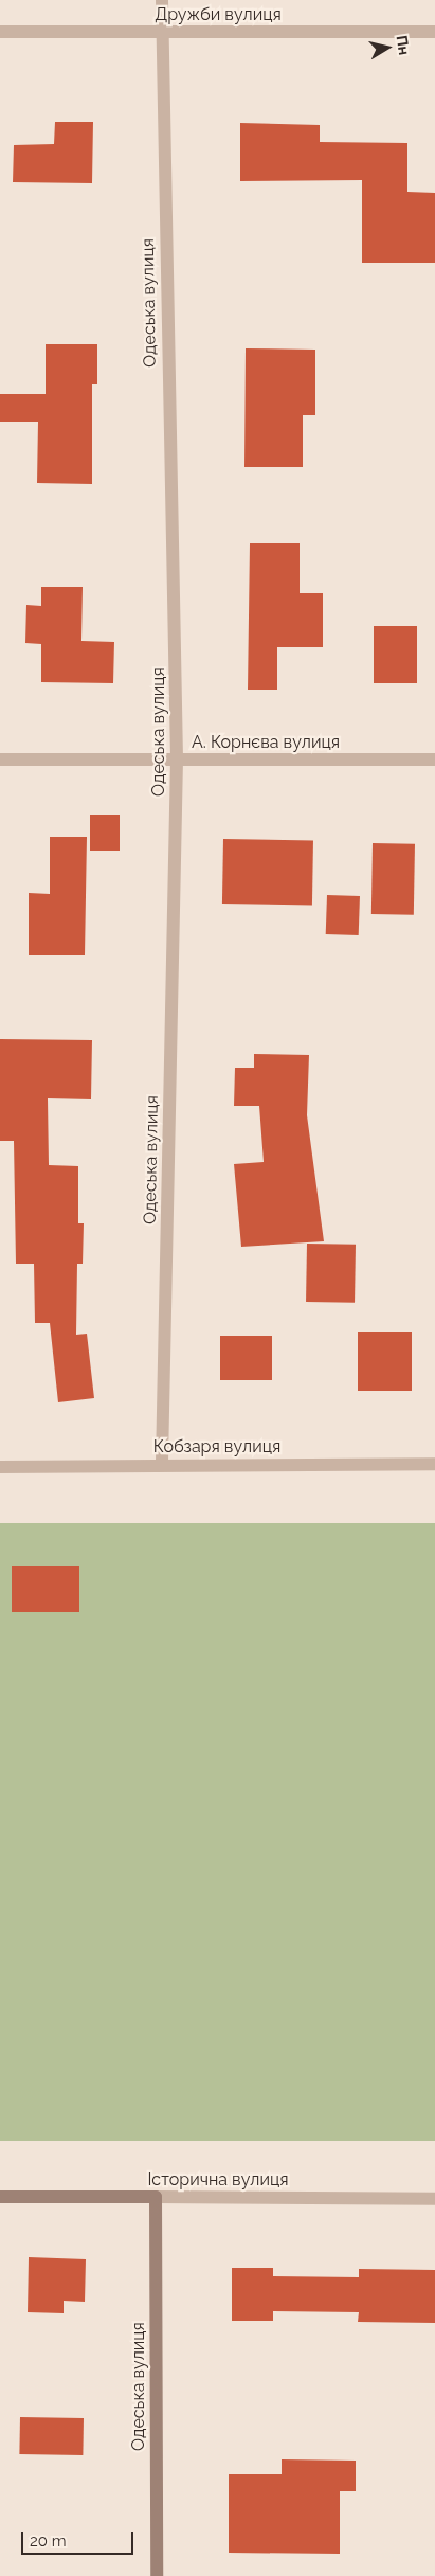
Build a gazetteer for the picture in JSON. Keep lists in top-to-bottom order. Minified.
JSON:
{"streets":{"street":["Дружби вулиця","Одеська вулиця","А. Корнєва вулиця","Кобзаря вулиця","Історична вулиця"]},"crossings":[["Дружби вулиця","Одеська вулиця"],["Одеська вулиця","А. Корнєва вулиця"],["Одеська вулиця","Кобзаря вулиця"],["Одеська вулиця","Історична вулиця"]],"scale_bar":"20 m","north":"right"}
